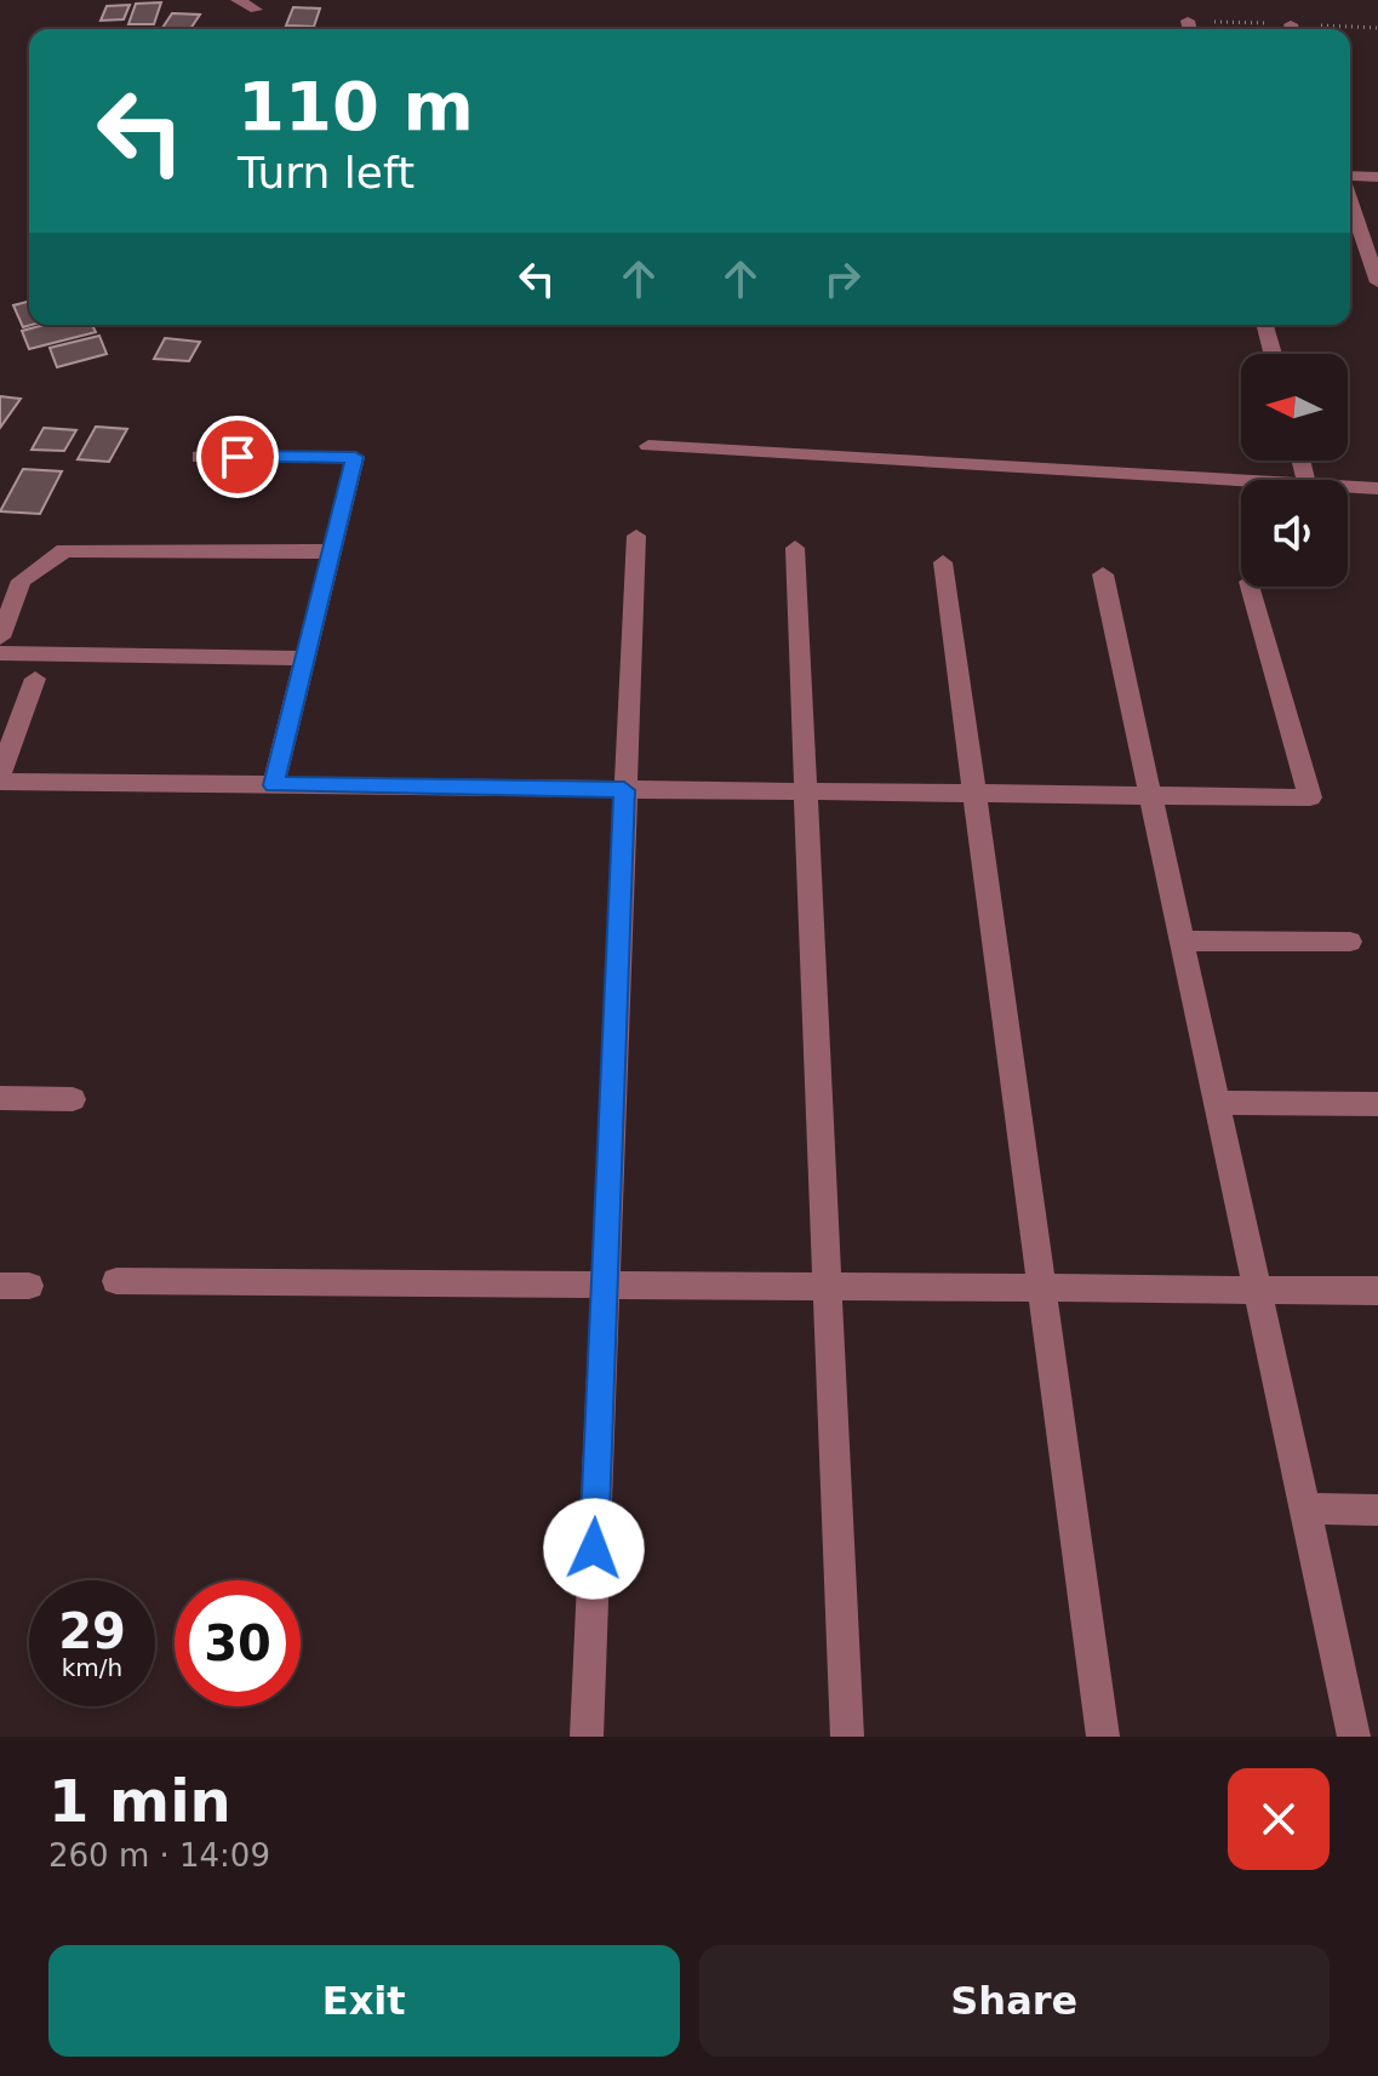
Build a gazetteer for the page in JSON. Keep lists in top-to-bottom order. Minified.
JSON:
{"north":"left","page":{"turn":["110 m","Turn left"],"speed":"29 km/h","limit":"30","heading":["1 min","260 m · 14:09"],"buttons":["Exit","Share"]}}
